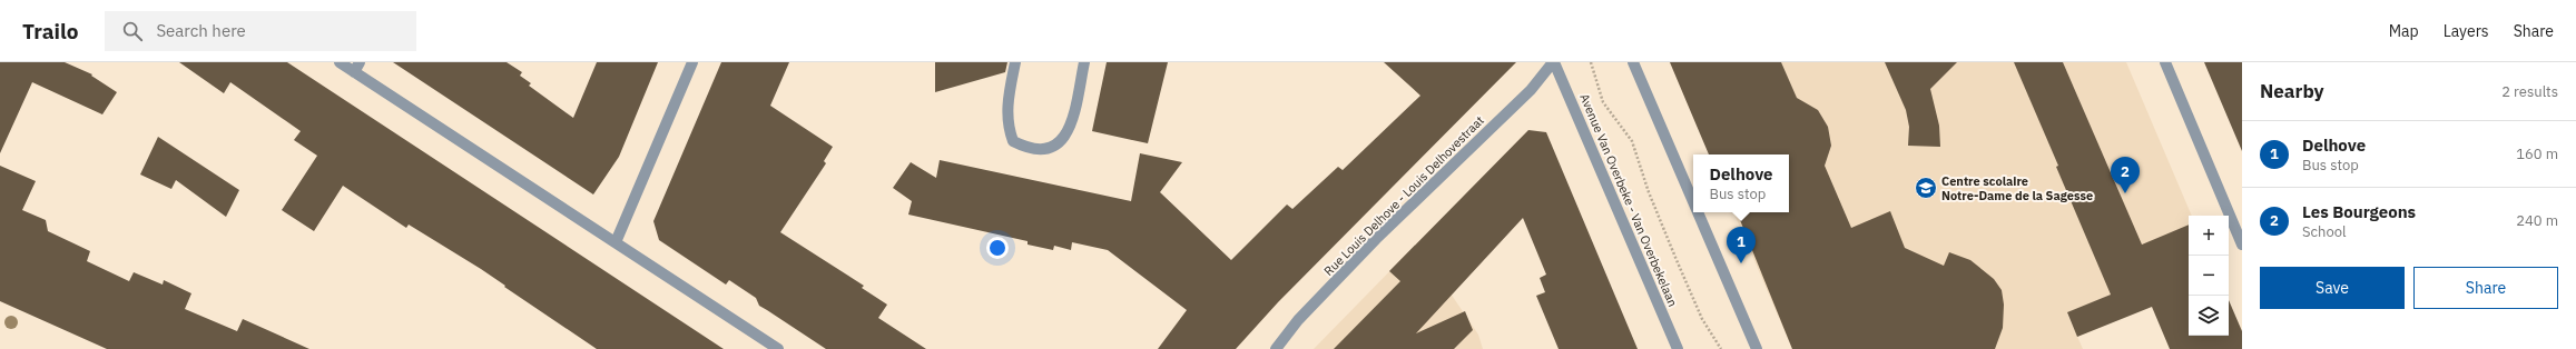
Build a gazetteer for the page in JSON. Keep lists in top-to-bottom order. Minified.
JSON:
{"streets":{"street":["Rue Louis Delhove - Louis Delhovestraat","Avenue Van Overbeke - Van Overbekelaan"]},"crossings":[["Rue Louis Delhove - Louis Delhovestraat","Avenue Van Overbeke - Van Overbekelaan"]],"places":{"school or university":["Centre scolaire Notre-Dame de la Sagesse"]},"page":{"header":"Trailo","search":"Search here","nav":["Map","Layers","Share"],"heading":["Nearby","2 results"],"list":[{"mark":"1","name":"Delhove","note":"Bus stop","value":"160 m"},{"mark":"2","name":"Les Bourgeons","note":"School","value":"240 m"}],"popup":["Delhove","Bus stop"],"pins":["2","1"],"map_buttons":["+","−"],"buttons":["Save","Share"]}}
